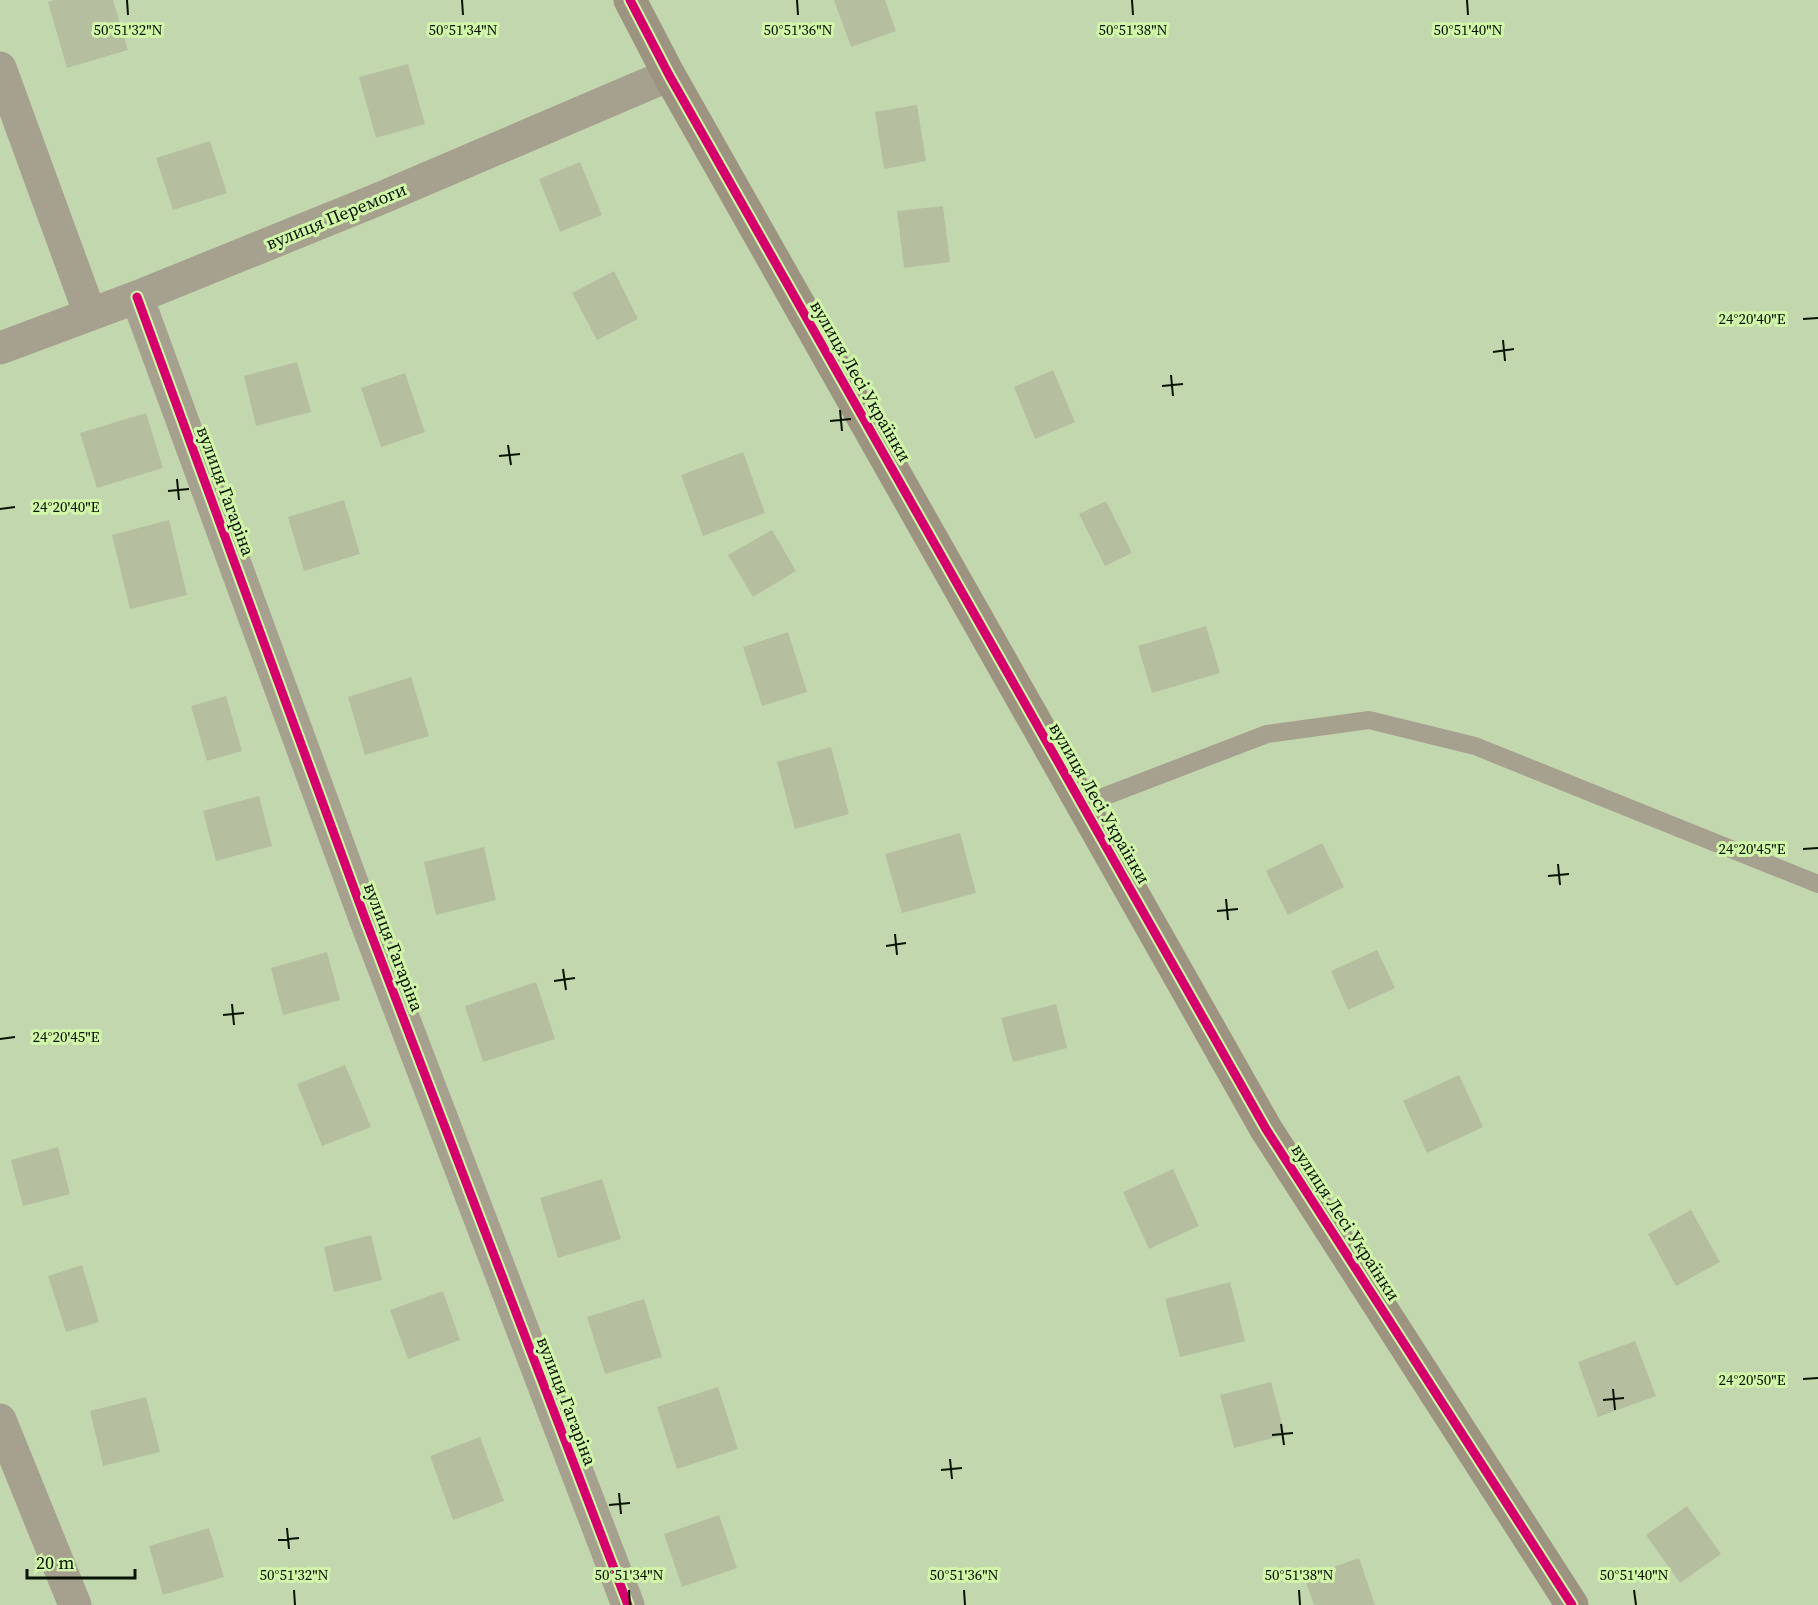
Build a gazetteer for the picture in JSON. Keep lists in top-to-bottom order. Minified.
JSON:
{"streets":{"street":["вулиця Перемоги","вулиця Лесі Українки","вулиця Гагаріна"]},"crossings":[["вулиця Перемоги","вулиця Лесі Українки"],["вулиця Перемоги","вулиця Гагаріна"]],"scale_bar":"20 m","coordinates":["50°51'32\"N","50°51'34\"N","50°51'36\"N","50°51'38\"N","50°51'40\"N","24°20'40\"E","24°20'45\"E","24°20'50\"E"]}
